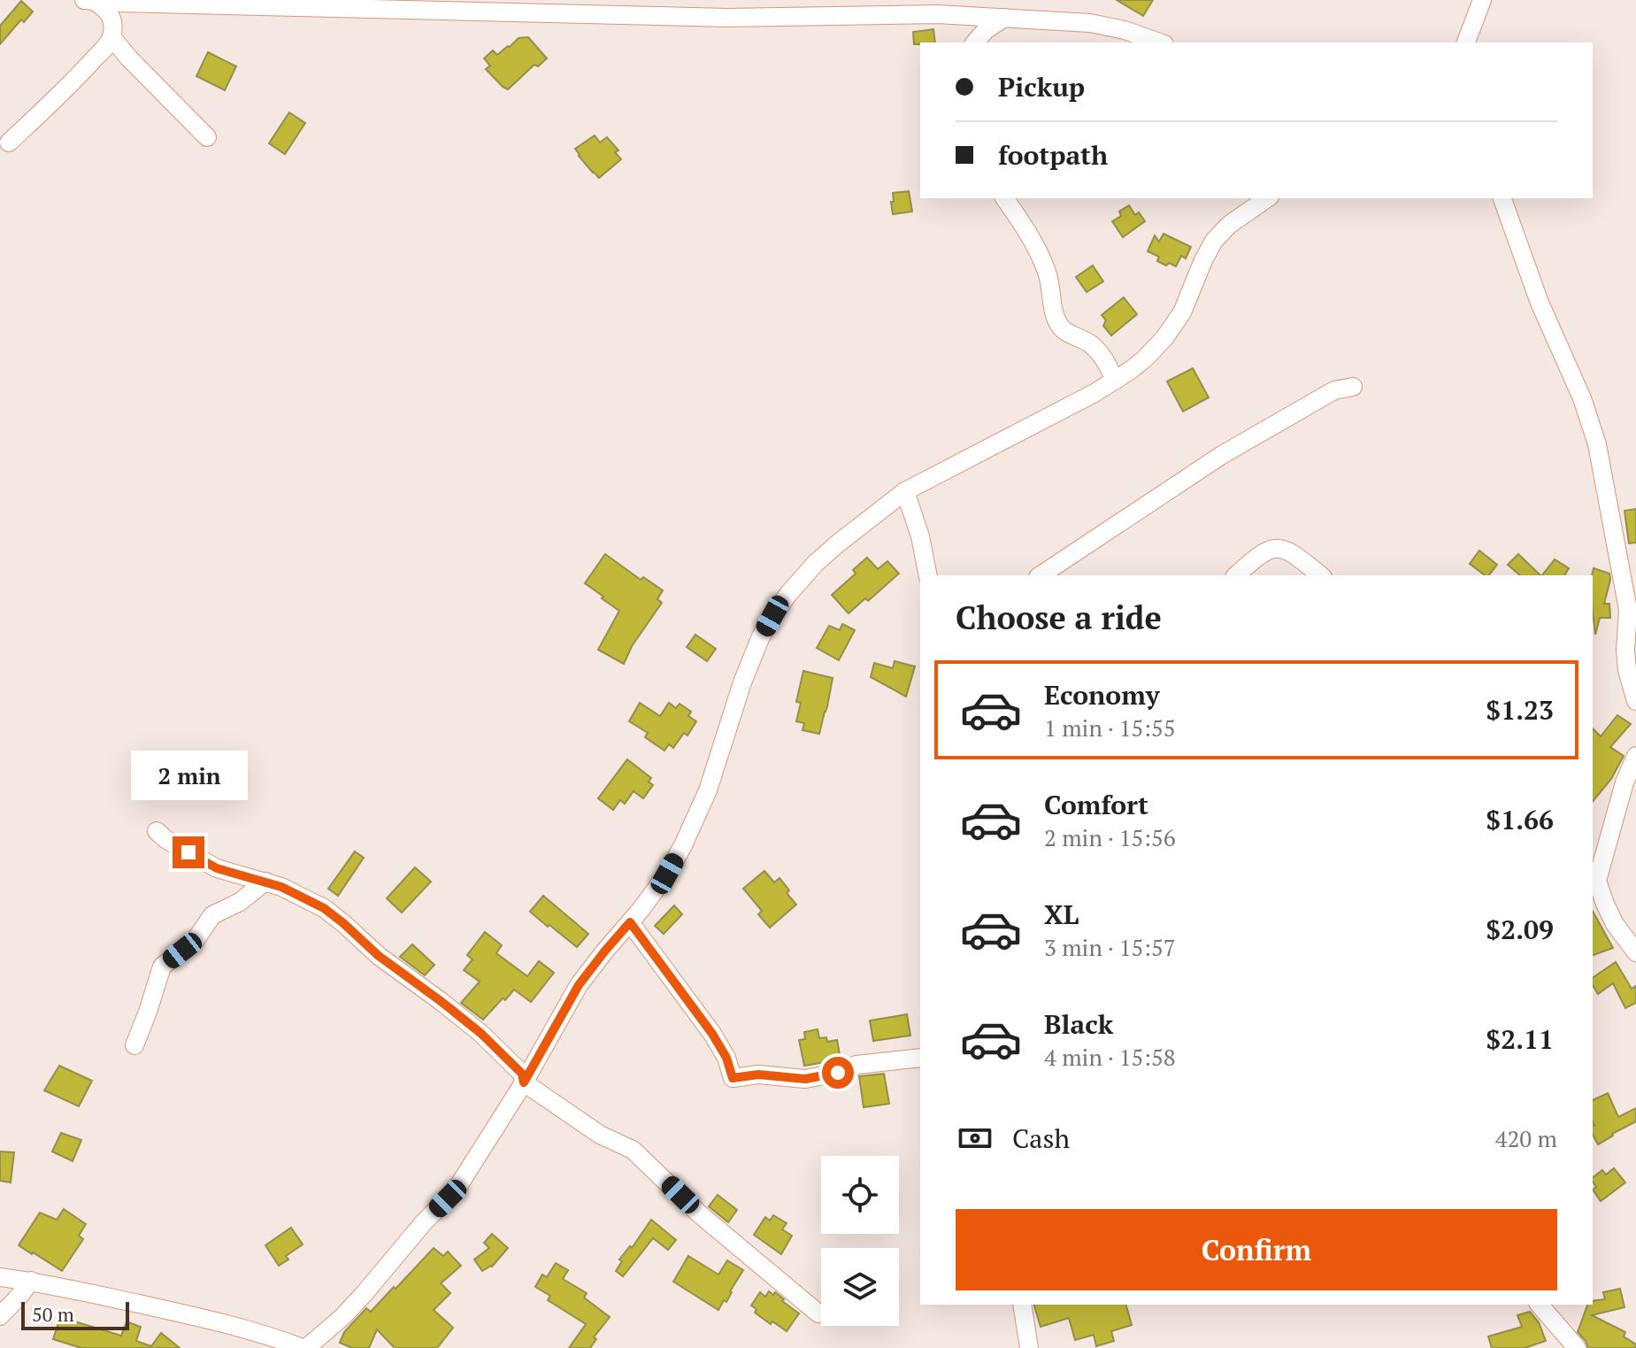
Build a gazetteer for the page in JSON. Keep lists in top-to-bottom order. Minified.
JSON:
{"scale_bar":"50 m","page":{"banner":["Pickup","footpath"],"heading":"Choose a ride","list":[{"name":"Economy","note":"1 min · 15:55","value":"$1.23"},{"name":"Comfort","note":"2 min · 15:56","value":"$1.66"},{"name":"XL","note":"3 min · 15:57","value":"$2.09"},{"name":"Black","note":"4 min · 15:58","value":"$2.11"}],"bubble":"2 min","pay":["Cash","420 m"],"buttons":"Confirm","scale":"50 m"}}
